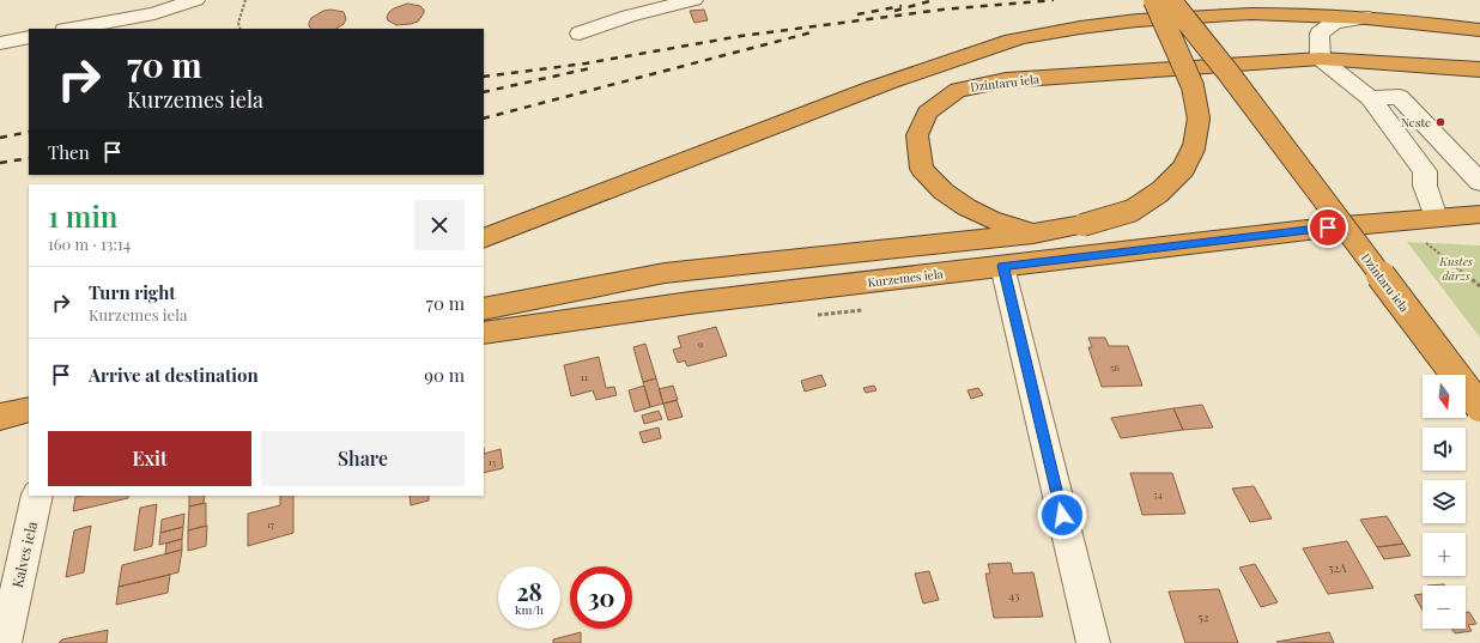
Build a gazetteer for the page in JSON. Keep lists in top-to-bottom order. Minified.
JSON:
{"streets":{"highway":["Dzintaru iela","Kurzemes iela"],"street":["Kalves iela"]},"parks":["Kustes dārzs"],"places":["Neste"],"house_numbers":["9","56","11","13","54","17","52A","43","52"],"north":"bottom","page":{"turn":["70 m","Kurzemes iela"],"then":"Then","heading":["1 min","160 m · 13:14"],"list":[{"name":"Turn right","note":"Kurzemes iela","value":"70 m"},{"name":"Arrive at destination","value":"90 m"}],"map_buttons":["+","−"],"buttons":["Exit","Share"],"speed":"28 km/h","limit":"30"}}
